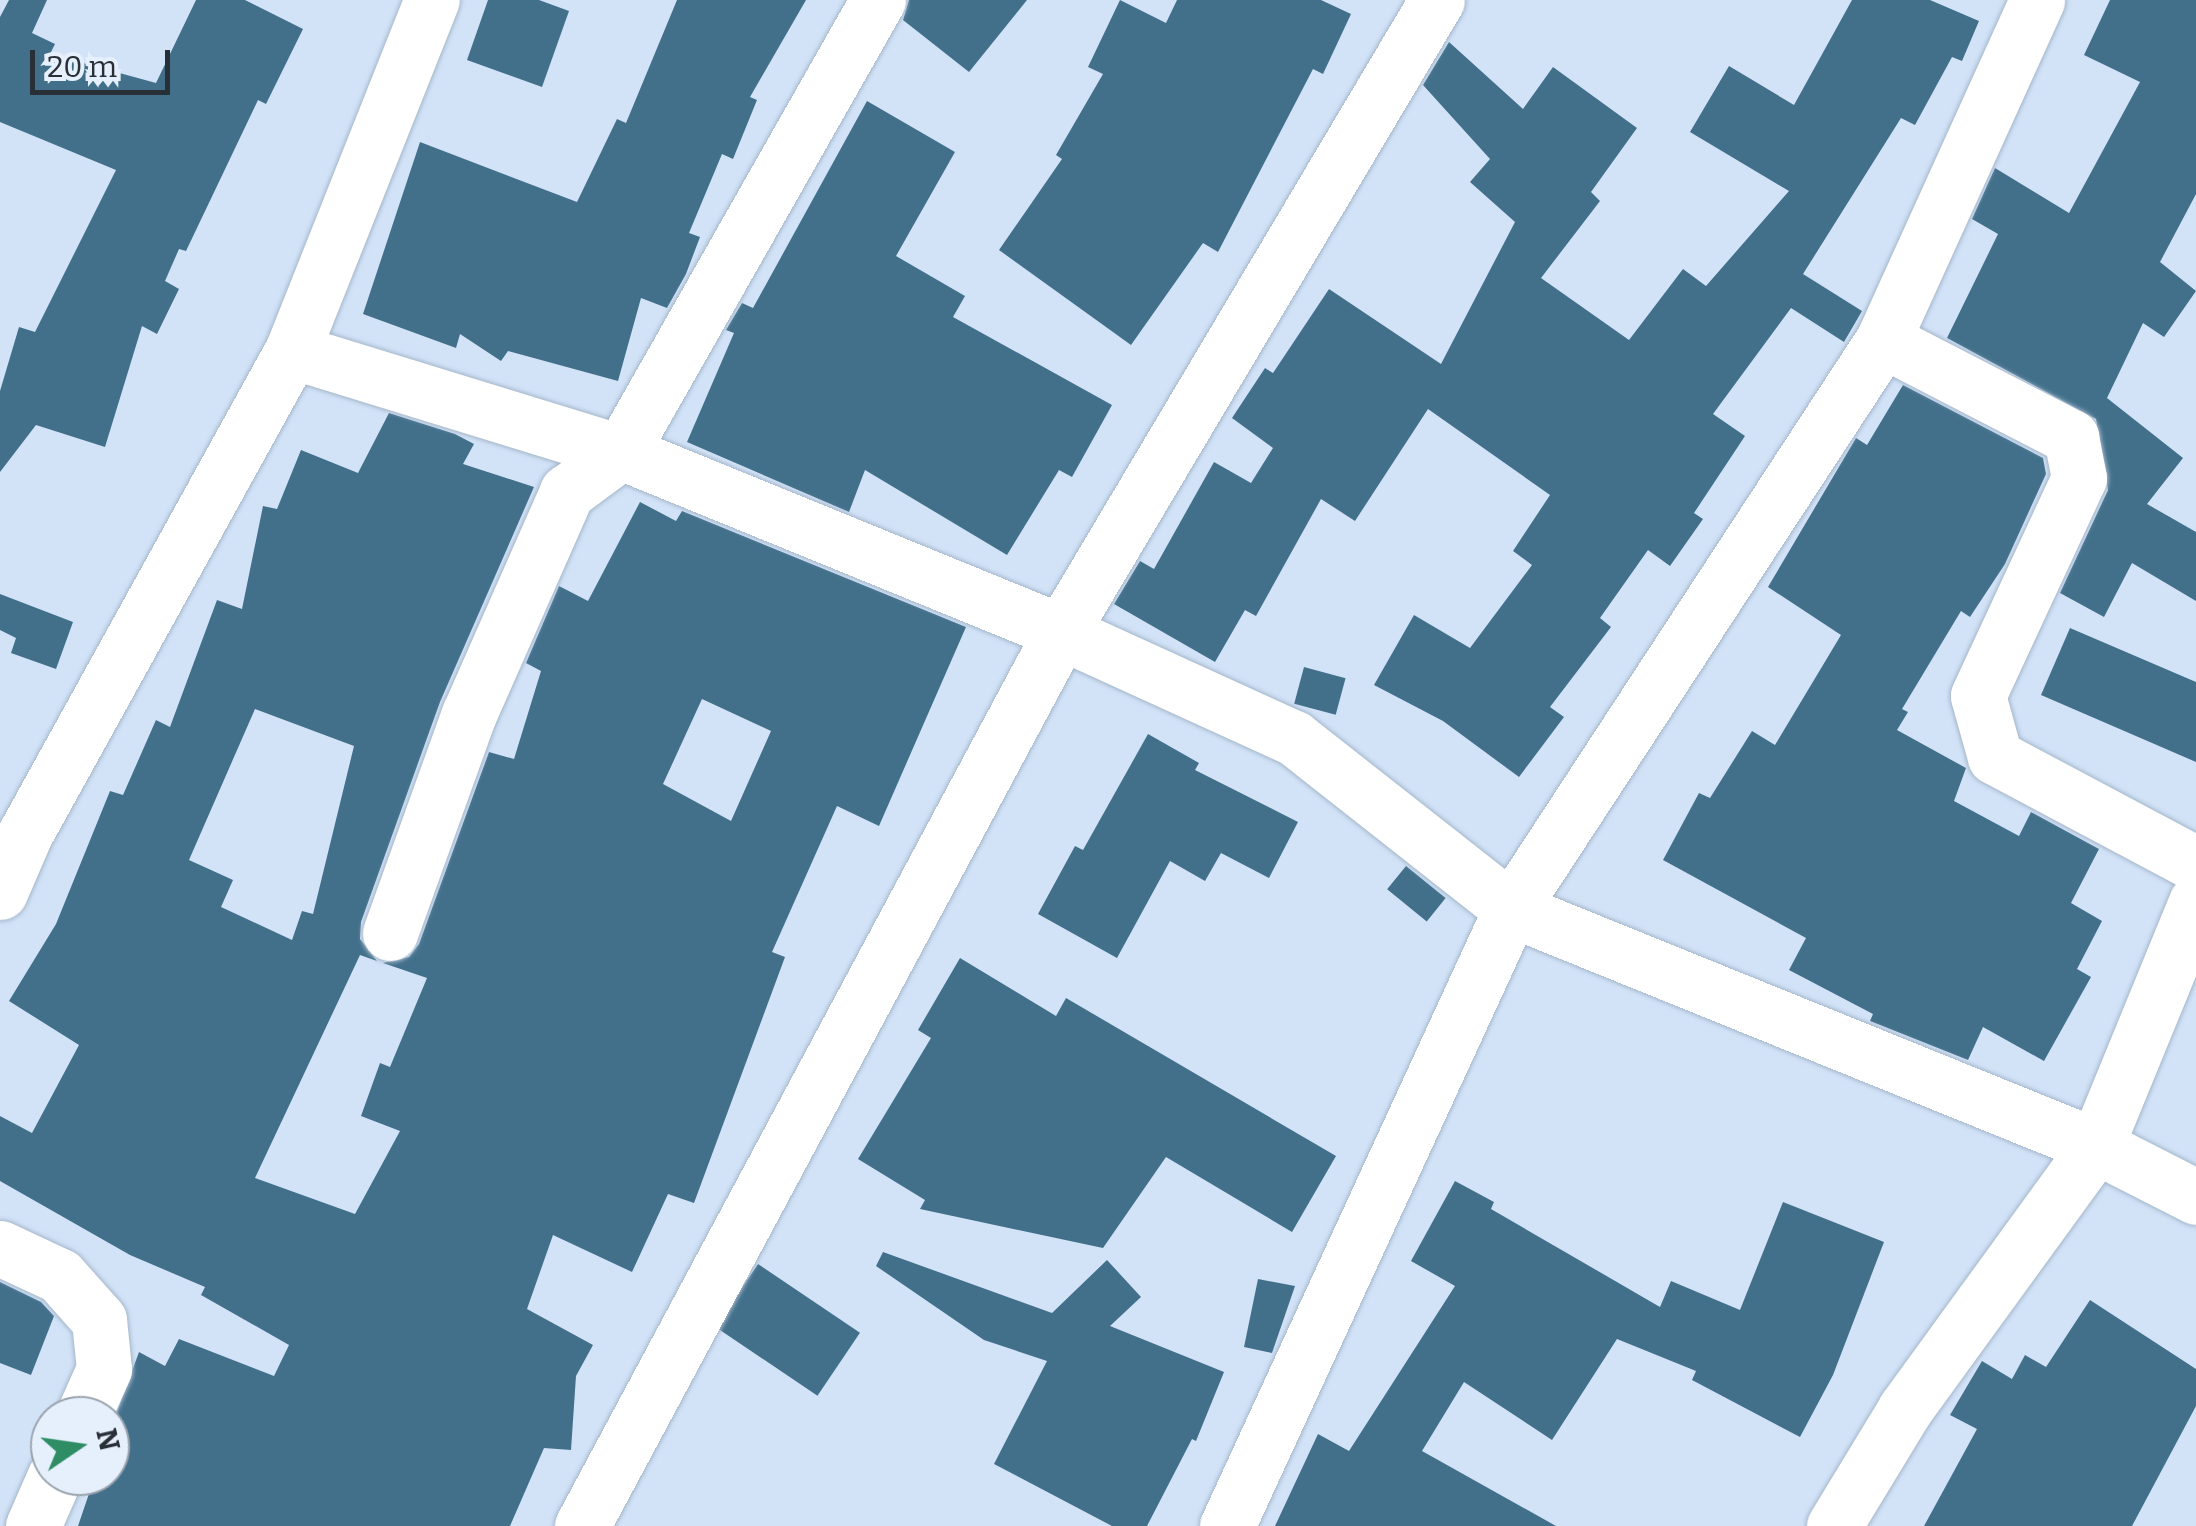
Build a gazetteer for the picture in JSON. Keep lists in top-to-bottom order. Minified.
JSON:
{"scale_bar":"20 m","north":"right"}
